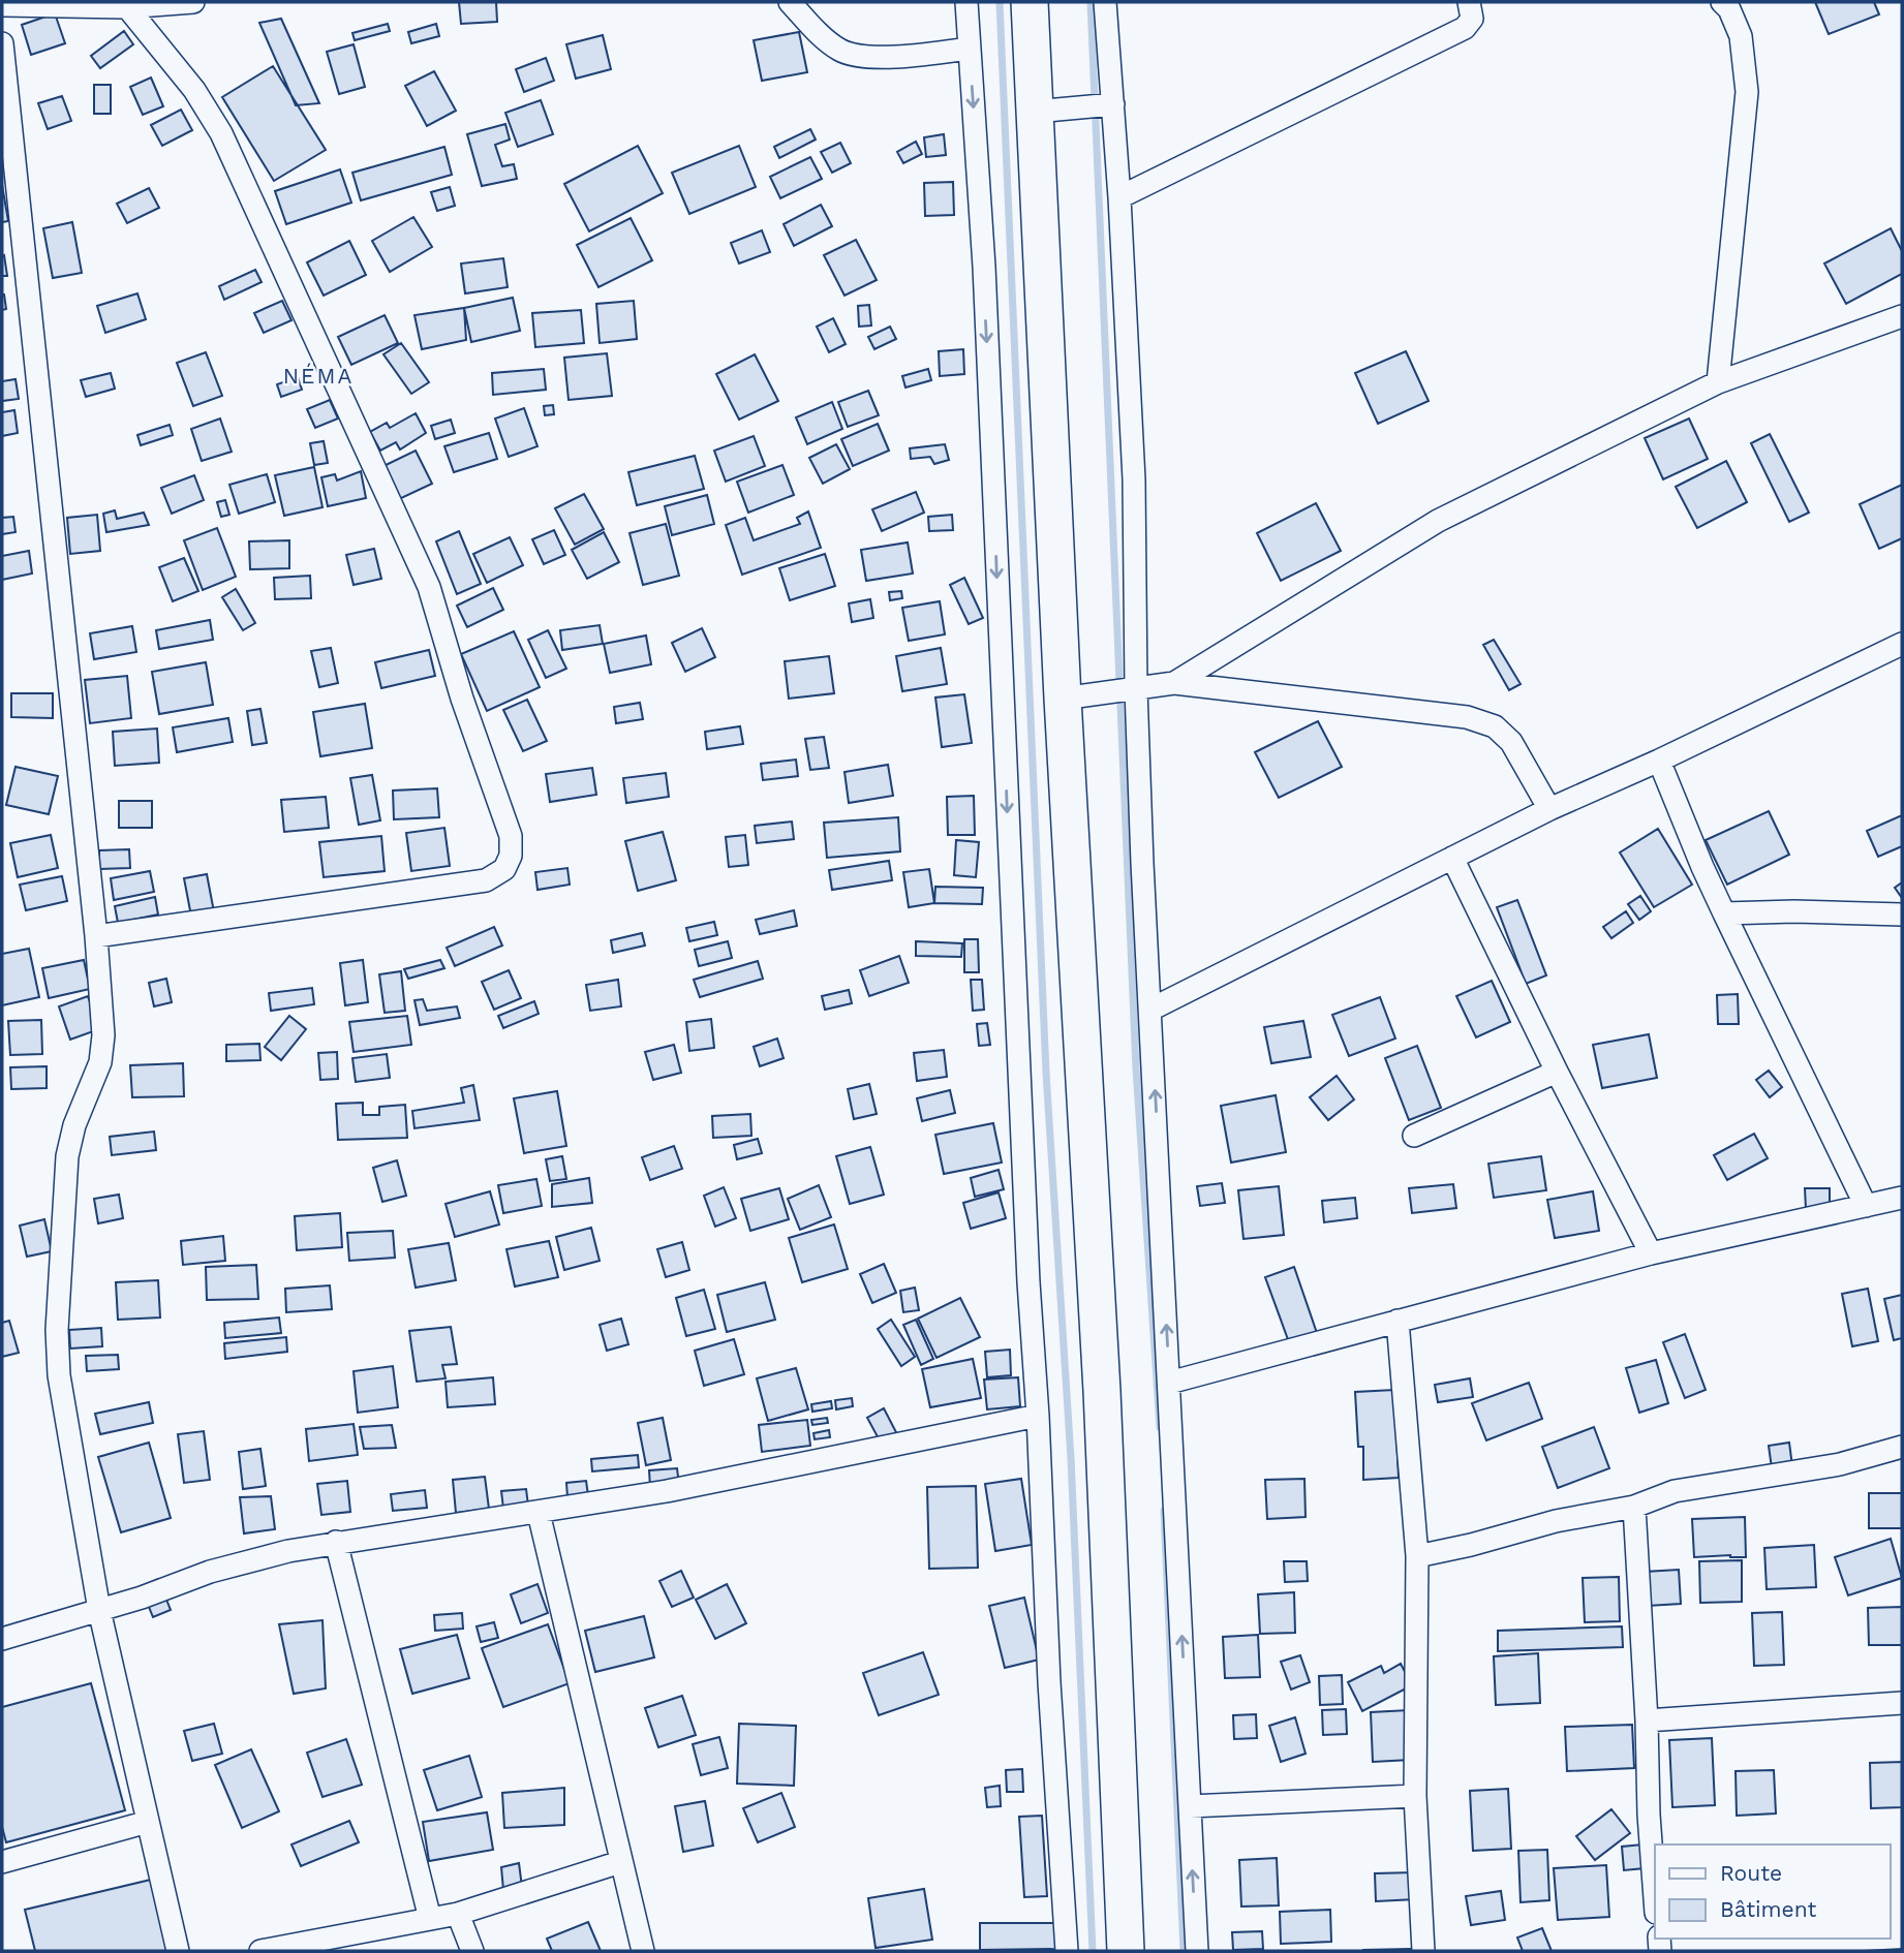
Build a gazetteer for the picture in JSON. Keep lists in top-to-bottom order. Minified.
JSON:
{"districts":["NÉMA"],"legend":["Route","Bâtiment"]}
